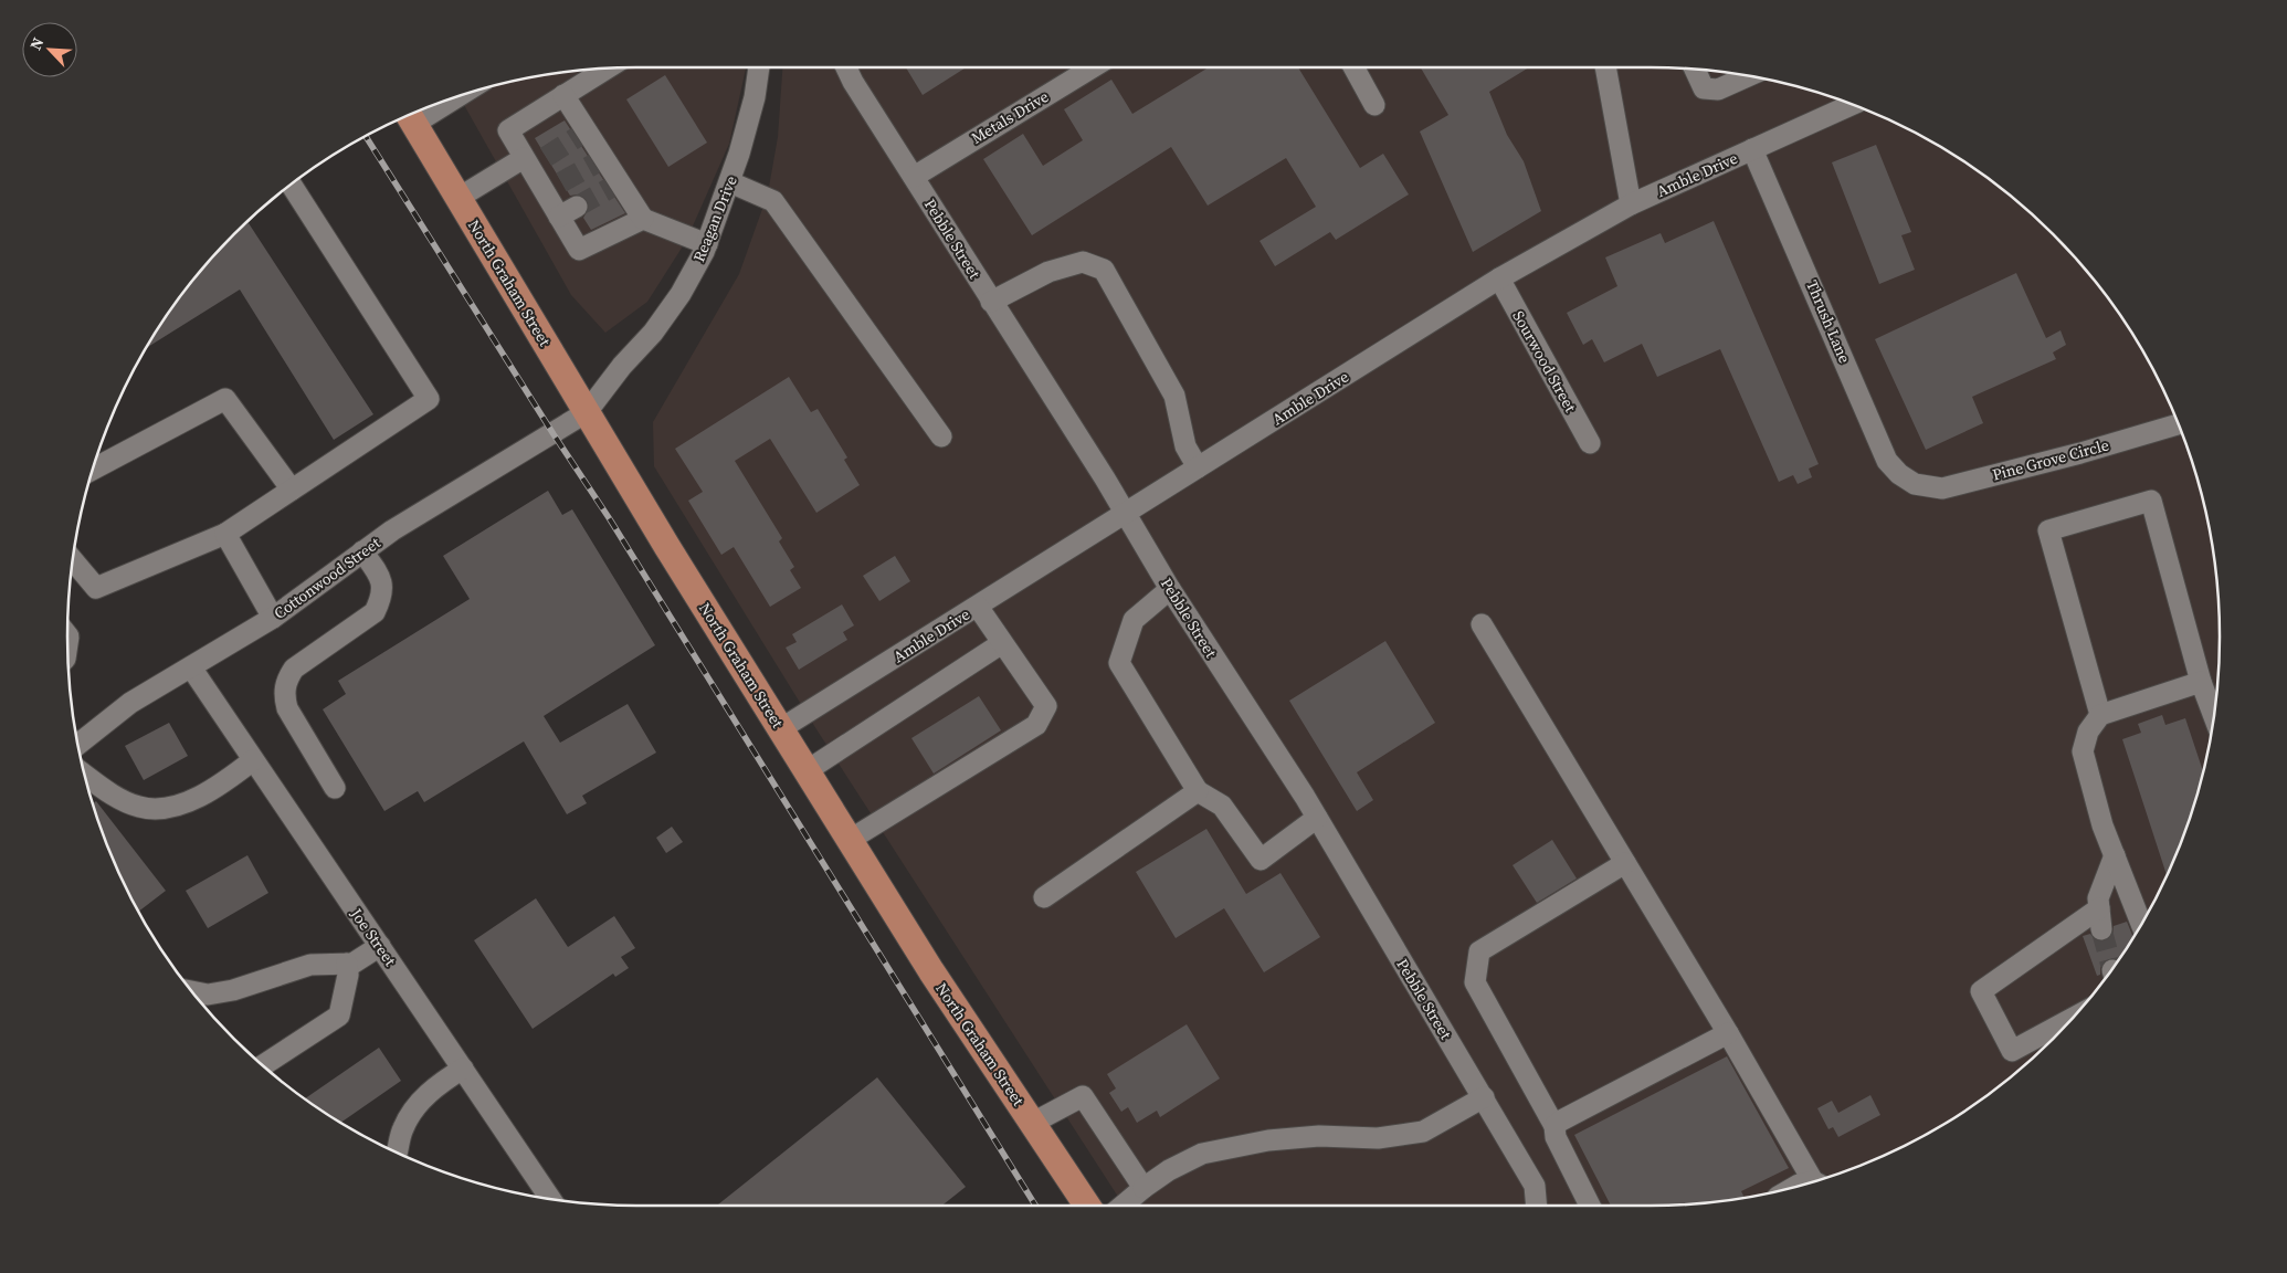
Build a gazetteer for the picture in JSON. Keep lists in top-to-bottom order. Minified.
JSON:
{"streets":{"main road":["North Graham Street"],"street":["Metals Drive","Amble Drive","Reagan Drive","Pebble Street","Thrush Lane","Sourwood Street","Pine Grove Circle","Cottonwood Street","Joe Street"]},"crossings":[["Metals Drive","Pebble Street"],["Amble Drive","Pebble Street"],["Amble Drive","North Graham Street"],["Amble Drive","Thrush Lane"],["Amble Drive","Sourwood Street"],["Reagan Drive","North Graham Street"],["Reagan Drive","Cottonwood Street"],["North Graham Street","Cottonwood Street"],["Thrush Lane","Pine Grove Circle"],["Cottonwood Street","Joe Street"]],"north":"top left"}
